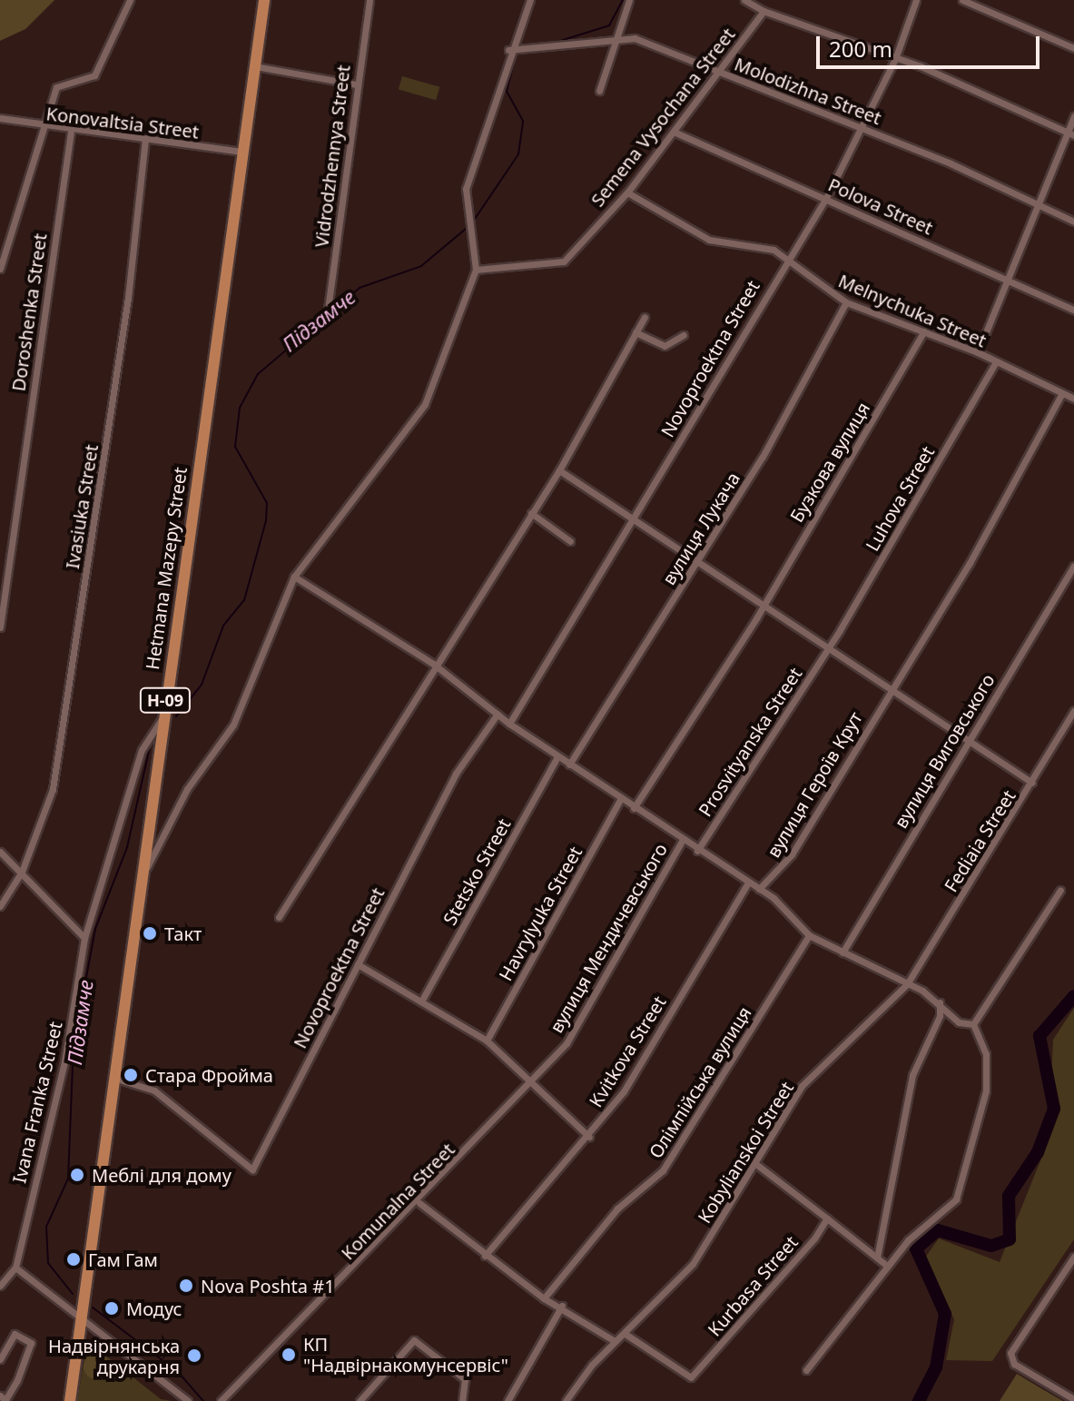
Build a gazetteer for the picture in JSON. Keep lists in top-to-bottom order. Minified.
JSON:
{"streets":{"main road":["Hetmana Mazepy Street","Н-09"],"street":["Molodizhna Street","Semena Vysochana Street","Konovaltsia Street","Vidrodzhennya Street","Polova Street","Melnychuka Street","Doroshenka Street","Novoproektna Street","Бузкова вулиця","Luhova Street","Ivasiuka Street","вулиця Лукача","Prosvityanska Street","вулиця Виговського","вулиця Героїв Крут","Fediaia Street","Stetsko Street","Havrylyuka Street","вулиця Мендичевського","Kvitkova Street","Олімпійська вулиця","Ivana Franka Street","Kobylianskoi Street","Komunalna Street","Kurbasa Street"]},"crossings":[["Molodizhna Street","Semena Vysochana Street"],["Molodizhna Street","Novoproektna Street"],["Semena Vysochana Street","Polova Street"],["Semena Vysochana Street","Melnychuka Street"],["Konovaltsia Street","Doroshenka Street"],["Konovaltsia Street","Ivasiuka Street"],["Konovaltsia Street","Hetmana Mazepy Street"],["Polova Street","Novoproektna Street"],["Melnychuka Street","Novoproektna Street"],["Melnychuka Street","Бузкова вулиця"],["Melnychuka Street","Luhova Street"],["Melnychuka Street","вулиця Лукача"],["Melnychuka Street","вулиця Героїв Крут"],["Novoproektna Street","Hetmana Mazepy Street"],["Luhova Street","Prosvityanska Street"],["Hetmana Mazepy Street","Ivana Franka Street"],["Fediaia Street","Kobylianskoi Street"],["вулиця Мендичевського","Komunalna Street"],["Kobylianskoi Street","Kurbasa Street"]],"water":["Підзамче"],"places":["Такт","Стара Фройма","Меблі для дому","Гам Гам","Nova Poshta #1","Модус","КП \"Надвірнакомунсервіс\"","Надвірнянська друкарня"],"scale_bar":"200 m"}
